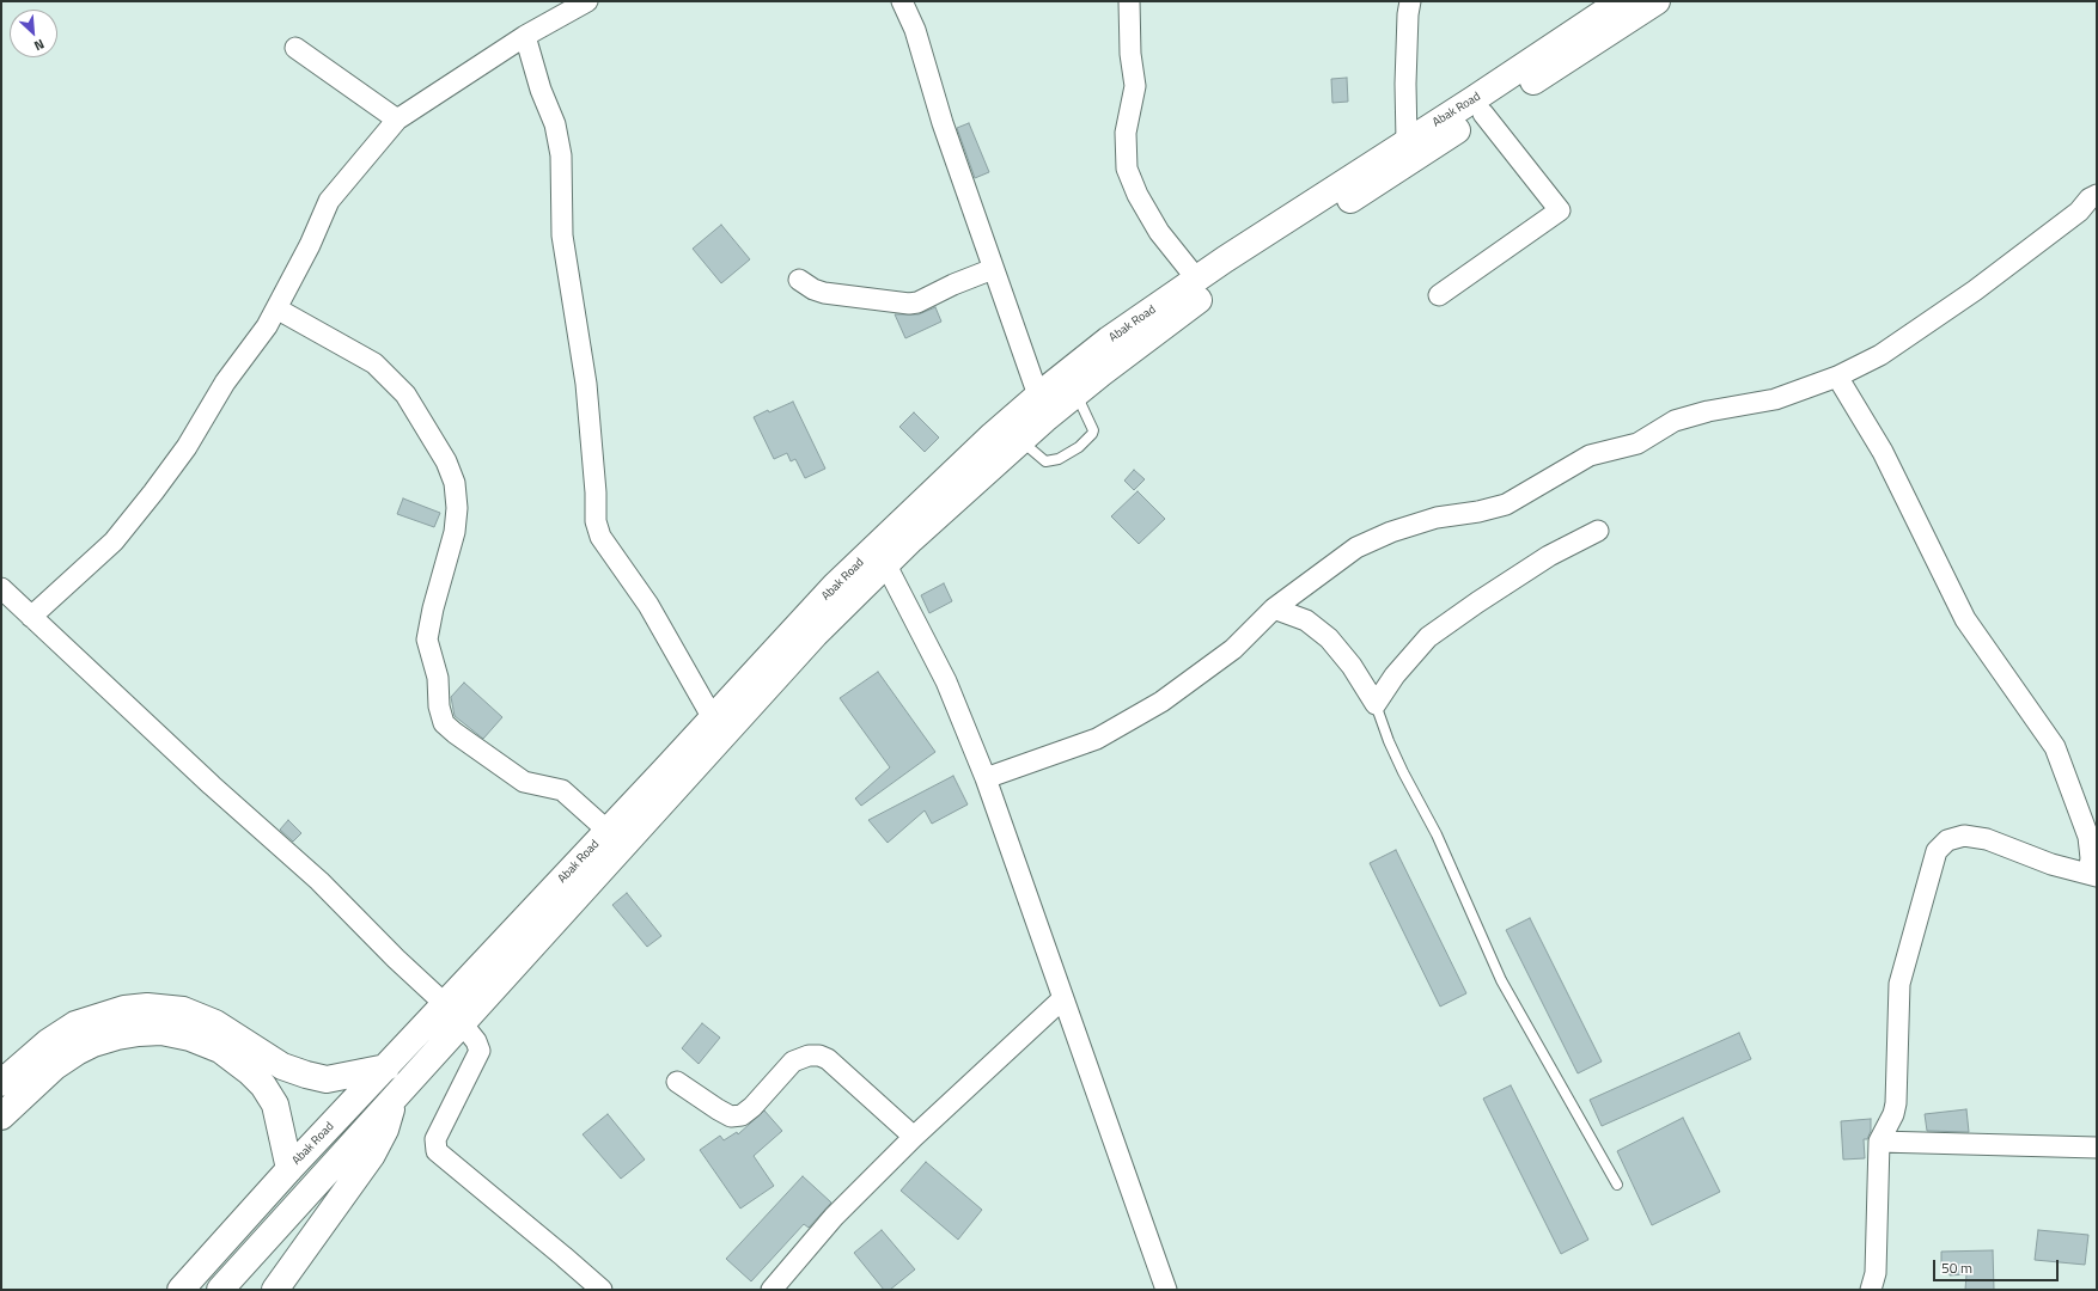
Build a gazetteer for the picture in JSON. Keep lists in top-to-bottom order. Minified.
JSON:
{"streets":{"highway":["Abak Road"]},"scale_bar":"50 m","north":"bottom right"}
